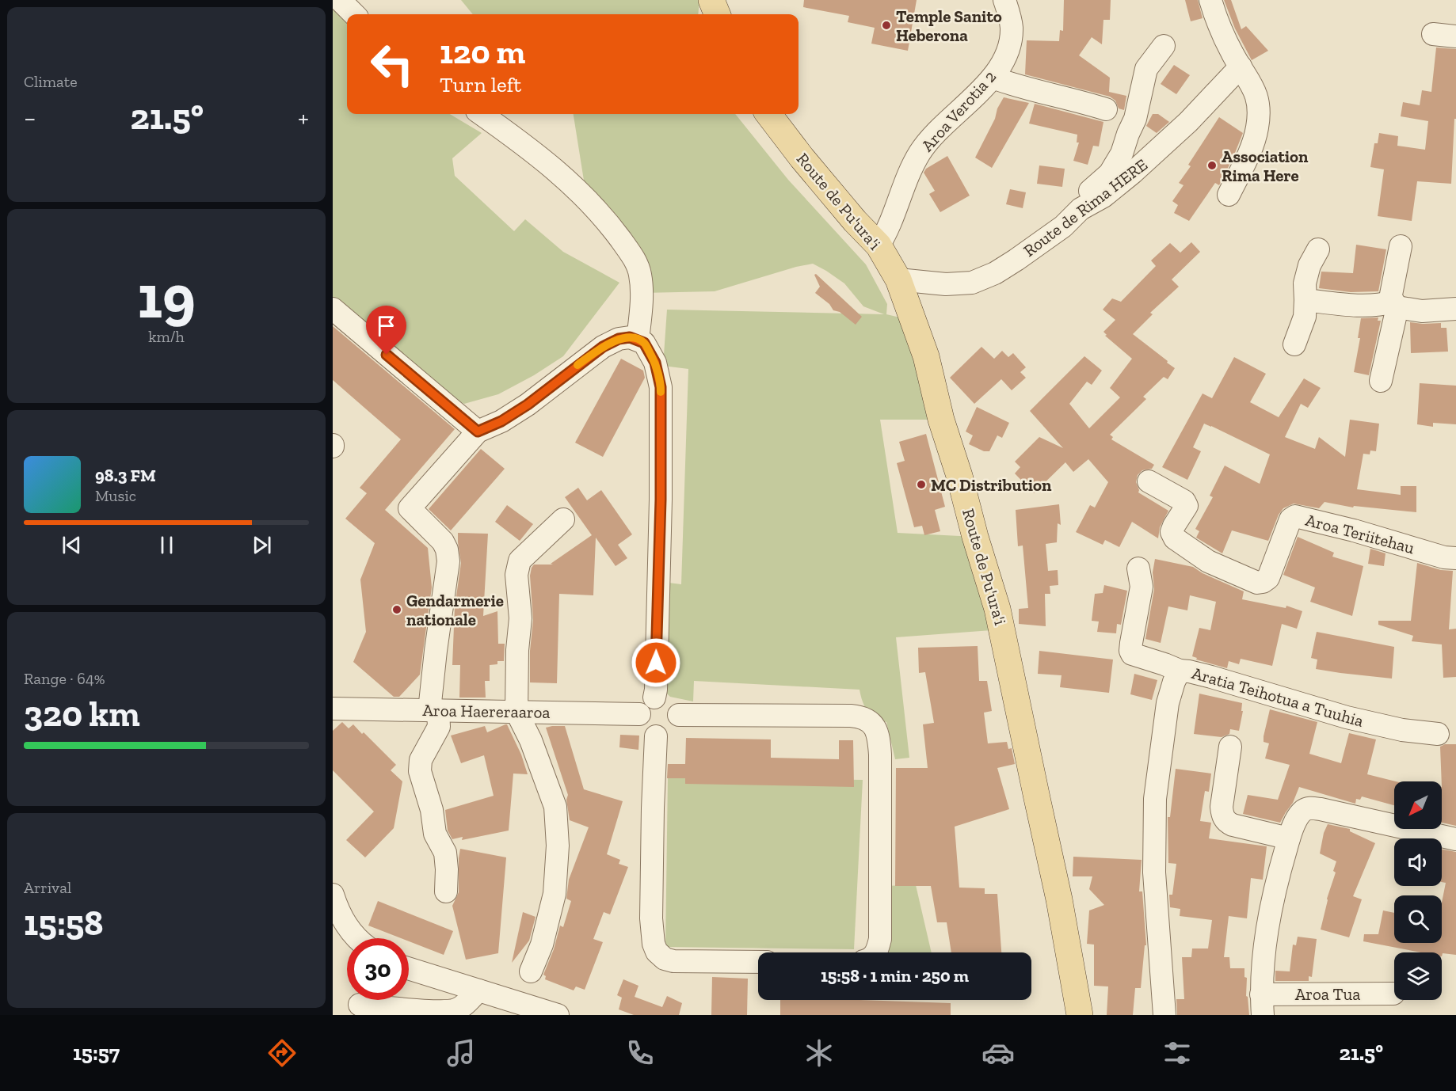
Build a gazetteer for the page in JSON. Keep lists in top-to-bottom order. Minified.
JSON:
{"streets":{"main road":["Route de Pu'ura'i"],"street":["Aroa Verotia 2","Route de Rima HERE","Aroa Teriitehau","Aratia Teihotua a Tuuhia","Aroa Haereraaroa","Aroa Tua"]},"crossings":[["Aroa Verotia 2","Route de Pu'ura'i"],["Route de Pu'ura'i","Route de Rima HERE"]],"places":["Temple Sanito Heberona","Association Rima Here","MC Distribution","Gendarmerie nationale"],"north":"bottom left","page":{"tile":["Climate",["19","km/h"],["Range · 64%","320 km"],["Arrival","15:58"]],"turn":["120 m","Turn left"],"heat":["−","21.5°","+"],"song":["98.3 FM","Music"],"limit":"30","trip":"15:58 · 1 min · 250 m","tabs":["15:57","21.5°"]}}
